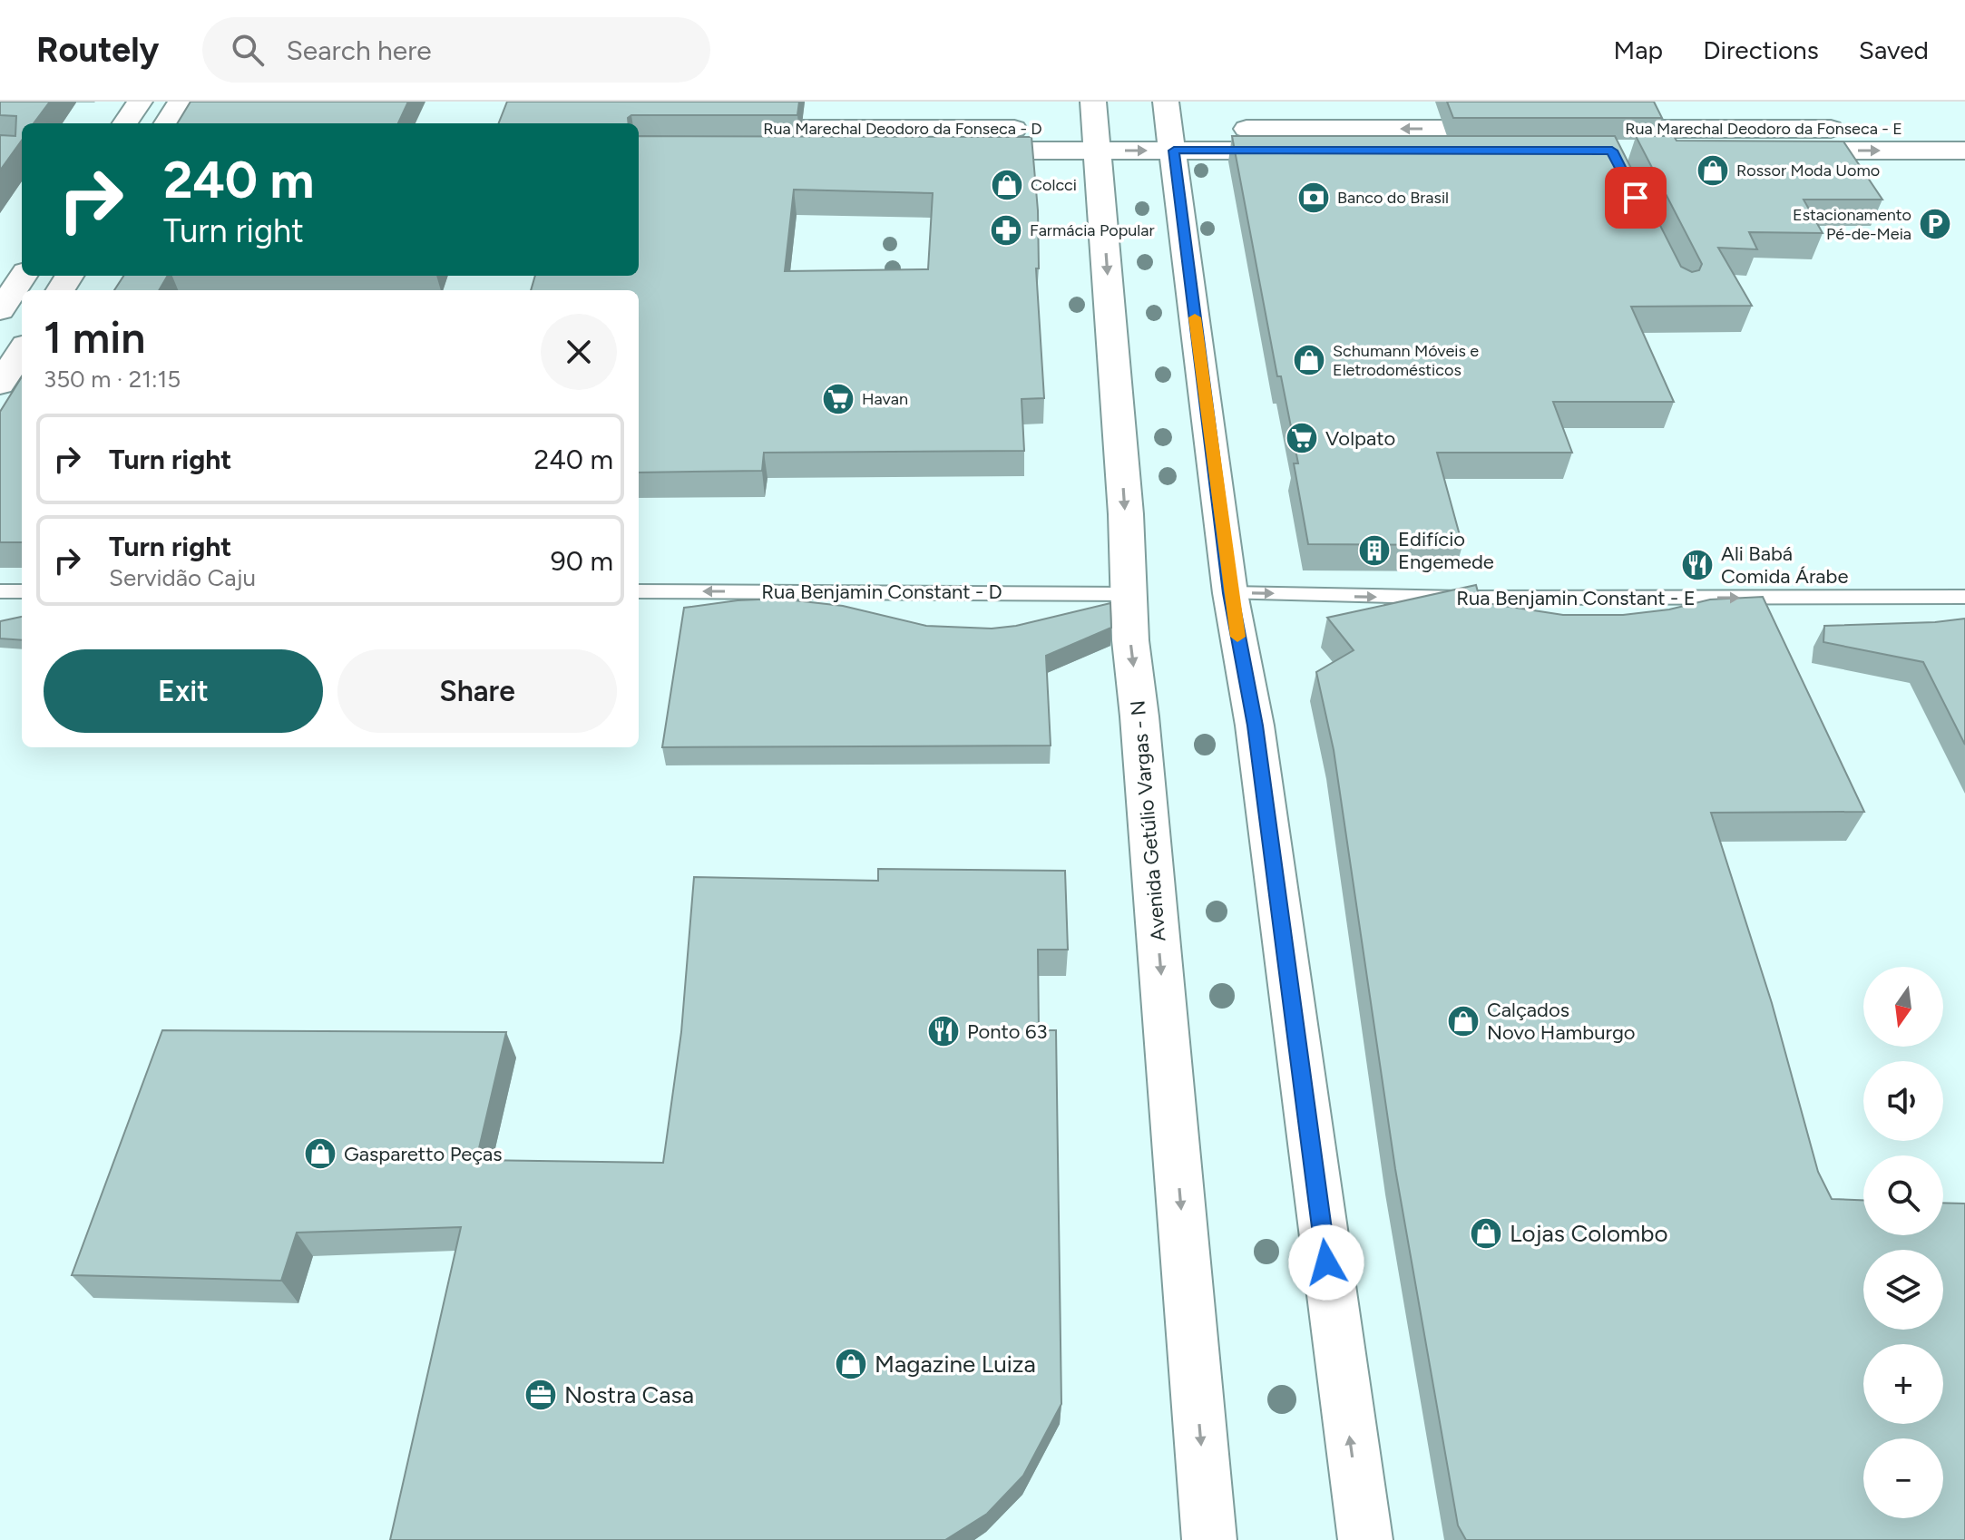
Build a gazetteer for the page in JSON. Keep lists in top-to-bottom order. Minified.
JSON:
{"streets":{"street":["Rua Marechal Deodoro da Fonseca - D","Rua Marechal Deodoro da Fonseca - E","Avenida Getúlio Vargas - N"],"lane":["Rua Benjamin Constant - D","Rua Benjamin Constant - E"]},"crossings":[["Rua Marechal Deodoro da Fonseca - D","Avenida Getúlio Vargas - N"],["Rua Benjamin Constant - D","Avenida Getúlio Vargas - N"]],"one_way":["Rua Benjamin Constant - D","Rua Benjamin Constant - E"],"places":{"shop":["Rossor Moda Uomo","Colcci","Schumann Móveis e Eletrodomésticos","Calçados Novo Hamburgo","Gasparetto Peças","Lojas Colombo","Magazine Luiza"],"bank":["Banco do Brasil"],"parking":["Estacionamento Pé-de-Meia"],"pharmacy":["Farmácia Popular"],"supermarket":["Havan","Volpato"],"building":["Edifício Engemede"],"restaurant":["Ali Babá Comida Árabe","Ponto 63"],"office":["Nostra Casa"]},"north":"bottom","page":{"header":"Routely","search":"Search here","nav":["Map","Directions","Saved"],"turn":["240 m","Turn right"],"heading":["1 min","350 m · 21:15"],"list":[{"name":"Turn right","value":"240 m"},{"name":"Turn right","note":"Servidão Caju","value":"90 m"}],"buttons":["Exit","Share"],"map_buttons":["+","−"]}}
